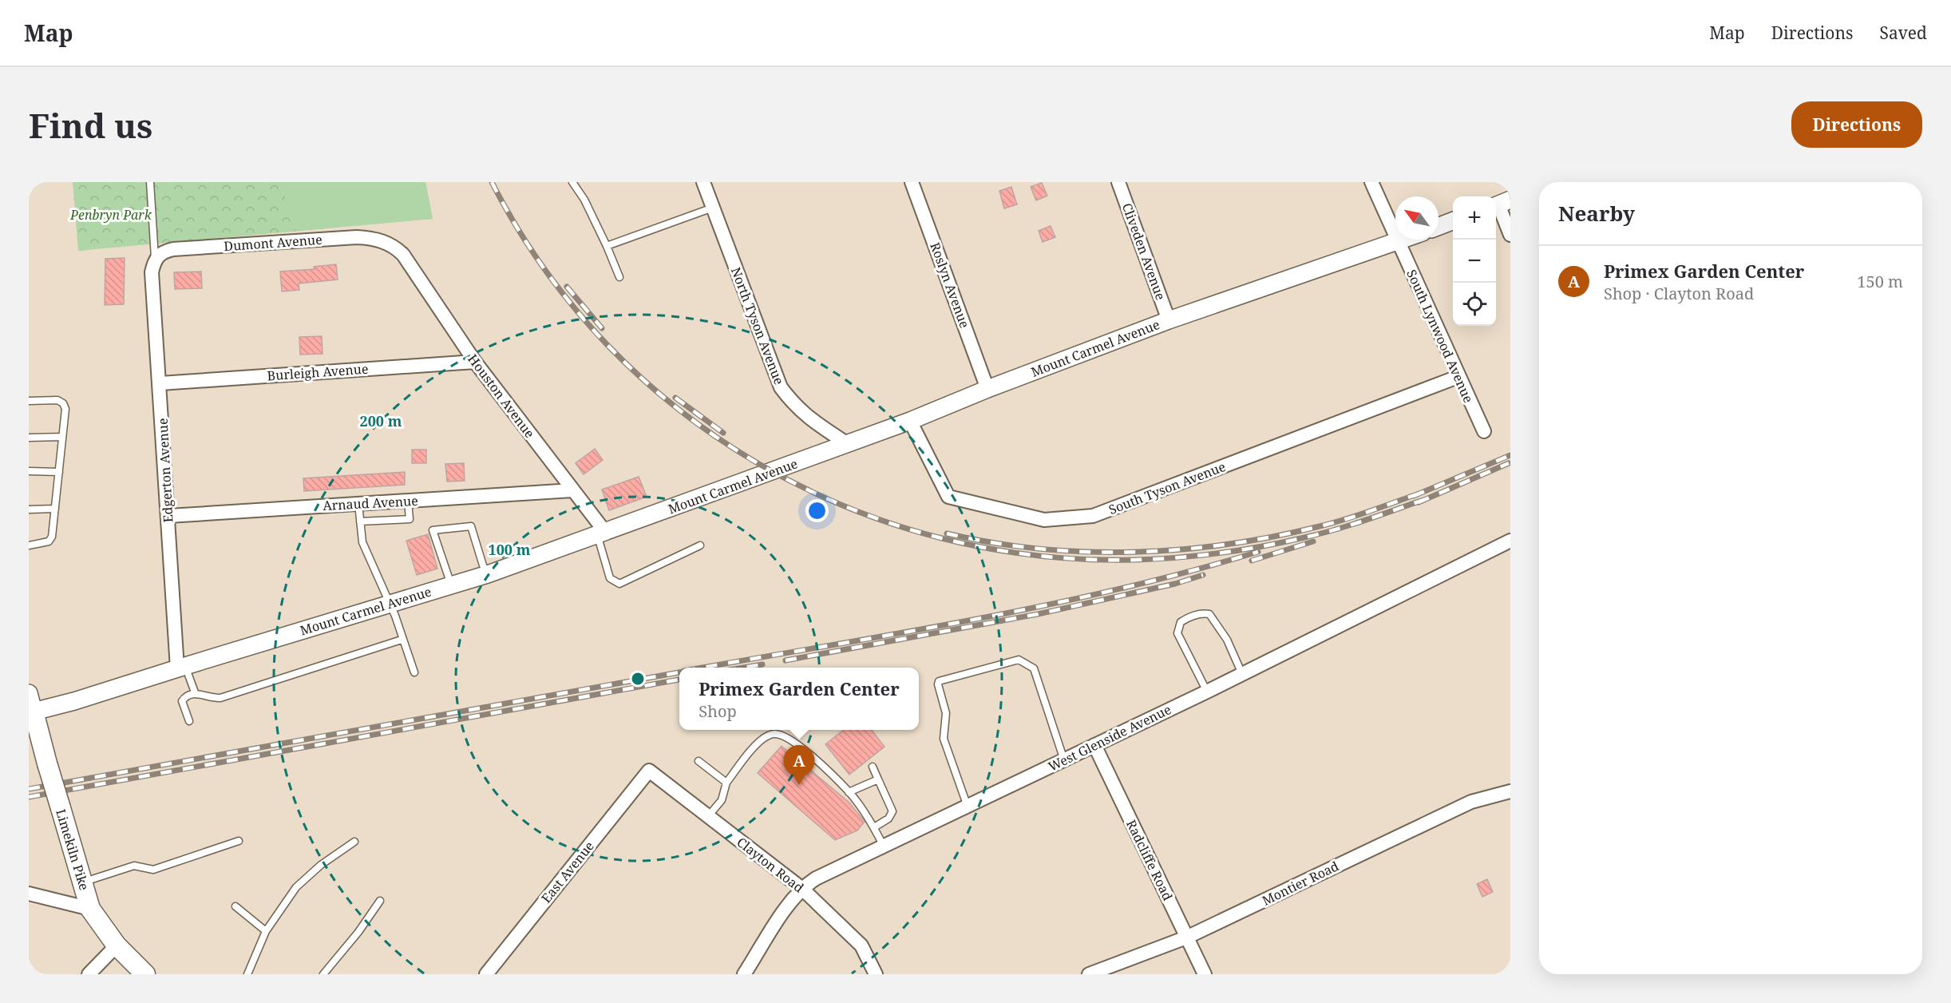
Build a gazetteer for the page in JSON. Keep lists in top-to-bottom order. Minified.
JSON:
{"streets":{"main road":["Limekiln Pike"],"street":["Dumont Avenue","Cliveden Avenue","Roslyn Avenue","North Tyson Avenue","South Lynwood Avenue","Mount Carmel Avenue","Burleigh Avenue","Houston Avenue","Edgerton Avenue","South Tyson Avenue","Arnaud Avenue","West Glenside Avenue","Radcliffe Road","Clayton Road","East Avenue","Montier Road"]},"crossings":[["Dumont Avenue","Houston Avenue"],["Dumont Avenue","Edgerton Avenue"],["Cliveden Avenue","Mount Carmel Avenue"],["Roslyn Avenue","Mount Carmel Avenue"],["North Tyson Avenue","Mount Carmel Avenue"],["South Lynwood Avenue","Mount Carmel Avenue"],["South Lynwood Avenue","South Tyson Avenue"],["Mount Carmel Avenue","Houston Avenue"],["Mount Carmel Avenue","Edgerton Avenue"],["Mount Carmel Avenue","South Tyson Avenue"],["Mount Carmel Avenue","Limekiln Pike"],["Burleigh Avenue","Houston Avenue"],["Burleigh Avenue","Edgerton Avenue"],["Houston Avenue","Arnaud Avenue"],["Edgerton Avenue","Arnaud Avenue"],["West Glenside Avenue","Radcliffe Road"],["West Glenside Avenue","Clayton Road"],["Radcliffe Road","Montier Road"],["Clayton Road","East Avenue"]],"parks":["Penbryn Park"],"north":"top left","page":{"header":"Map","nav":["Map","Directions","Saved"],"buttons":"Directions","title":"Find us","heading":"Nearby","map_buttons":["+","−"],"list":[{"mark":"A","name":"Primex Garden Center","note":"Shop · Clayton Road","value":"150 m"}],"popup":["Primex Garden Center","Shop"],"pins":"A"},"rings":["200 m","100 m"]}
